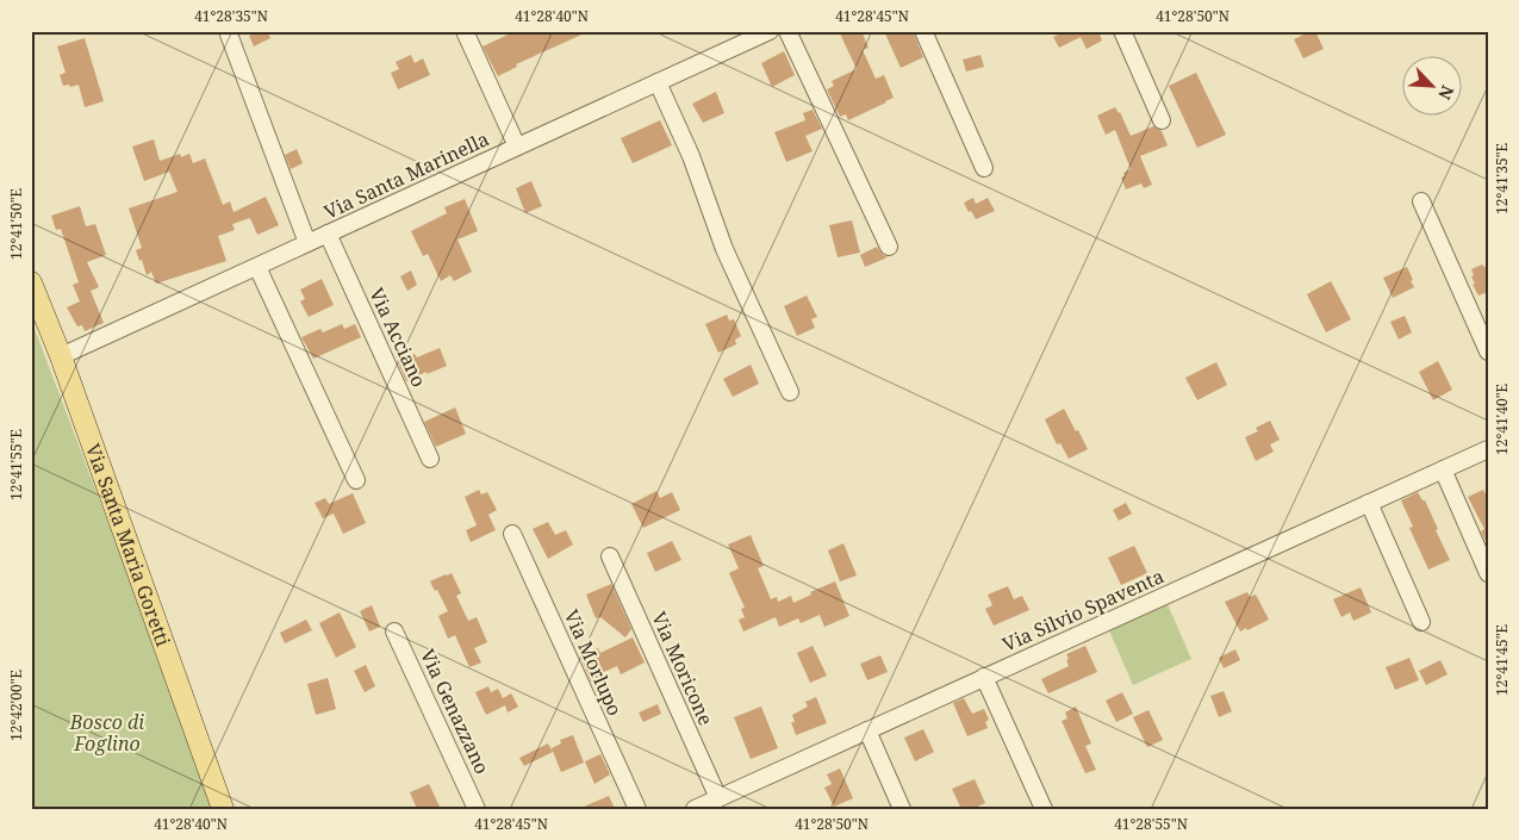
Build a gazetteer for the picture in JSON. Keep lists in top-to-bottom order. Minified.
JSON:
{"streets":{"main road":["Via Santa Maria Goretti"],"street":["Via Santa Marinella","Via Acciano","Via Silvio Spaventa","Via Morlupo","Via Moricone","Via Genazzano"]},"crossings":[["Via Santa Marinella","Via Acciano"],["Via Santa Marinella","Via Santa Maria Goretti"],["Via Silvio Spaventa","Via Moricone"]],"parks":["Bosco di Foglino"],"north":"bottom right","coordinates":["41°28'35\"N","41°28'40\"N","41°28'45\"N","41°28'50\"N","12°41'35\"E","12°41'50\"E","12°41'40\"E","12°41'55\"E","12°41'45\"E","12°42'00\"E","41°28'55\"N"]}
